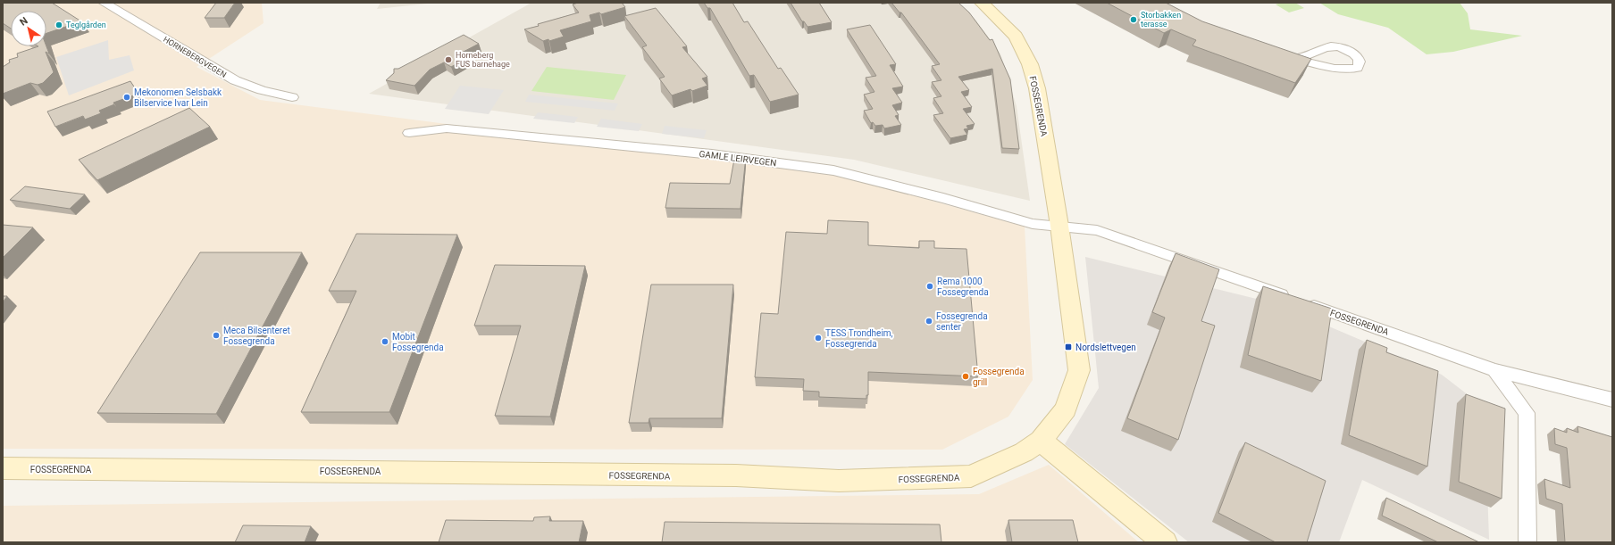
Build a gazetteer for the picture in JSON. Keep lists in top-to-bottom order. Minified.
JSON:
{"streets":{"street":["HORNEBERGVEGEN","FOSSEGRENDA","GAMLE LEIRVEGEN"]},"crossings":[["FOSSEGRENDA","GAMLE LEIRVEGEN"]],"places":{"other":["Storbakken terasse","Teglgården","Horneberg FUS barnehage","Mekonomen Selsbakk Bilservice Ivar Lein","Rema 1000 Fossegrenda","Fossegrenda senter","Meca Bilsenteret Fossegrenda","TESS Trondheim, Fossegrenda","Mobit Fossegrenda","Fossegrenda grill"],"transit":["Nordslettvegen"]},"north":"top left"}
